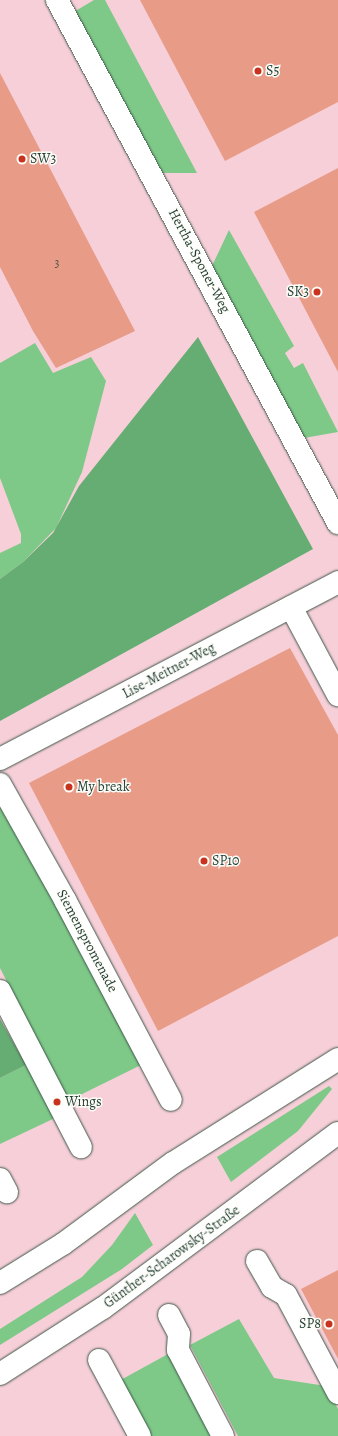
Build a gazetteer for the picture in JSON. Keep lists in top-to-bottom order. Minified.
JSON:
{"streets":{"street":["Hertha-Sponer-Weg","Lise-Meitner-Weg","Siemenspromenade","Günther-Scharowsky-Straße"]},"places":["S5","SW3","SK3","My break","SP10","Wings","SP8"],"house_numbers":["3"]}
